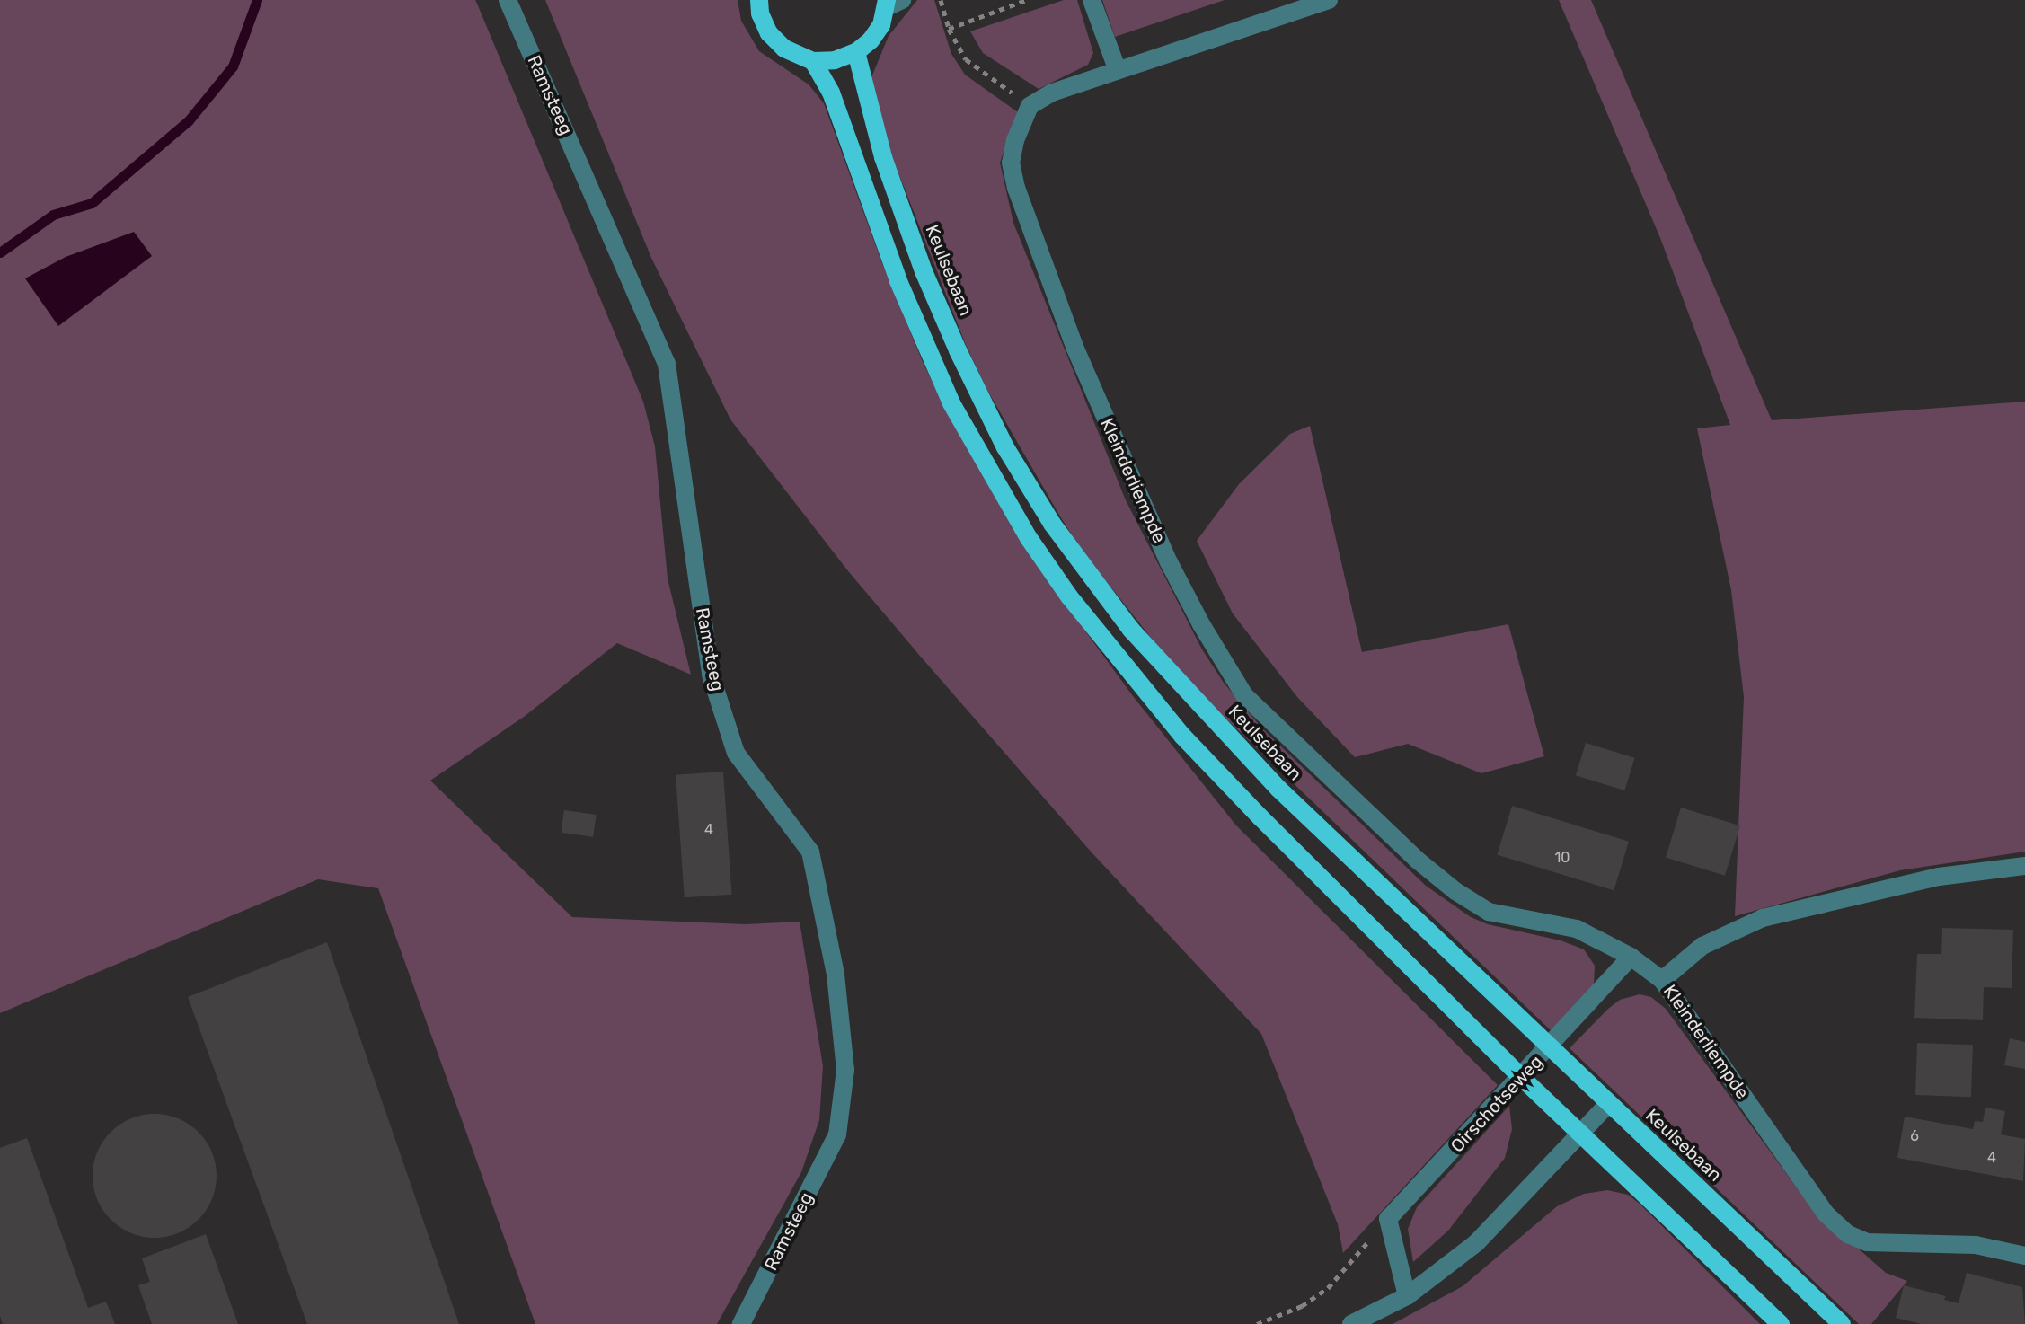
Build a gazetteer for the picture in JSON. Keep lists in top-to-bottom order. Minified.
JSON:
{"streets":{"main road":["Keulsebaan"],"street":["Ramsteeg","Kleinderliempde","Oirschotseweg"]},"crossings":[["Keulsebaan","Oirschotseweg"],["Kleinderliempde","Oirschotseweg"]],"house_numbers":["4","10","6","4"]}
